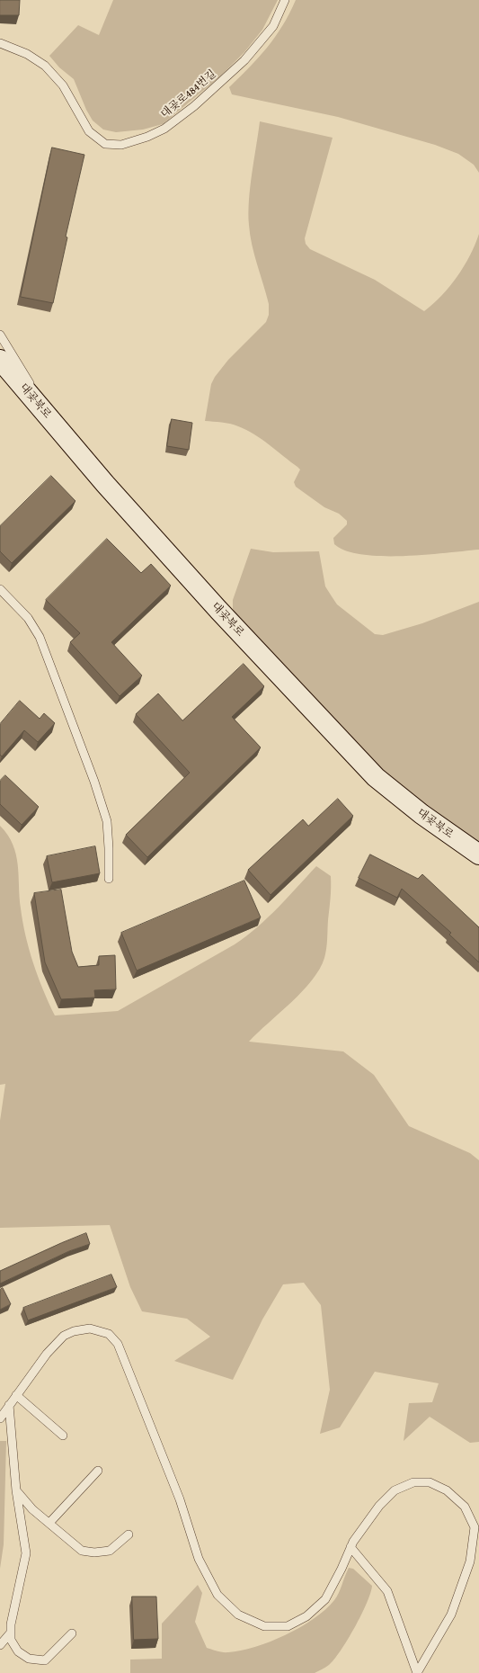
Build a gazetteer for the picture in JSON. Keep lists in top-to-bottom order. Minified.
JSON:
{"streets":{"street":["대곶북로"],"lane":["대곶로484번길"]}}
